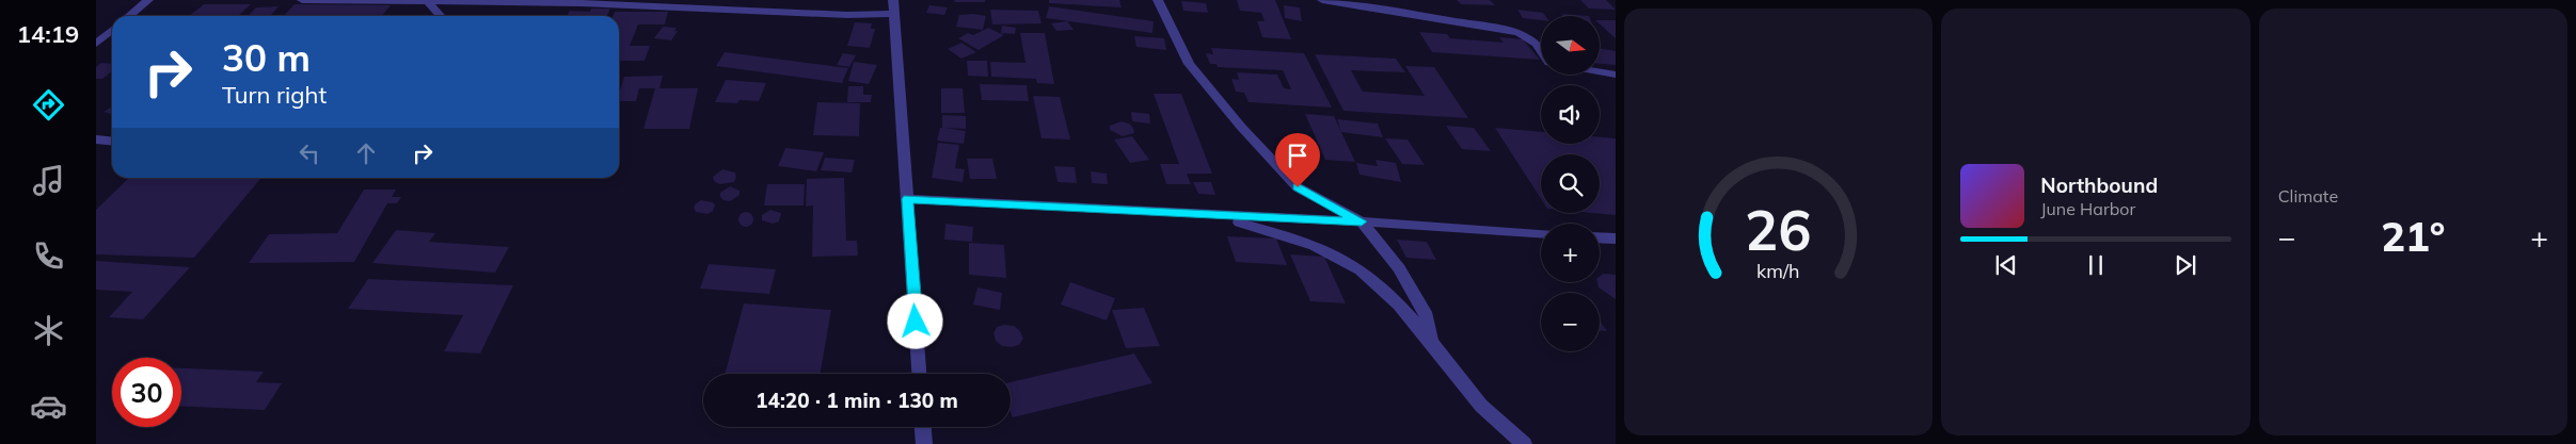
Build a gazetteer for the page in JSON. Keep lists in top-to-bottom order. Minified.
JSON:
{"north":"right","page":{"tabs":"14:19","tile":"Climate","map_buttons":["+","−"],"turn":["30 m","Turn right"],"song":["Northbound","June Harbor"],"heat":["−","21°","+"],"limit":"30","trip":"14:20 · 1 min · 130 m","gauge":["26","km/h"]}}
